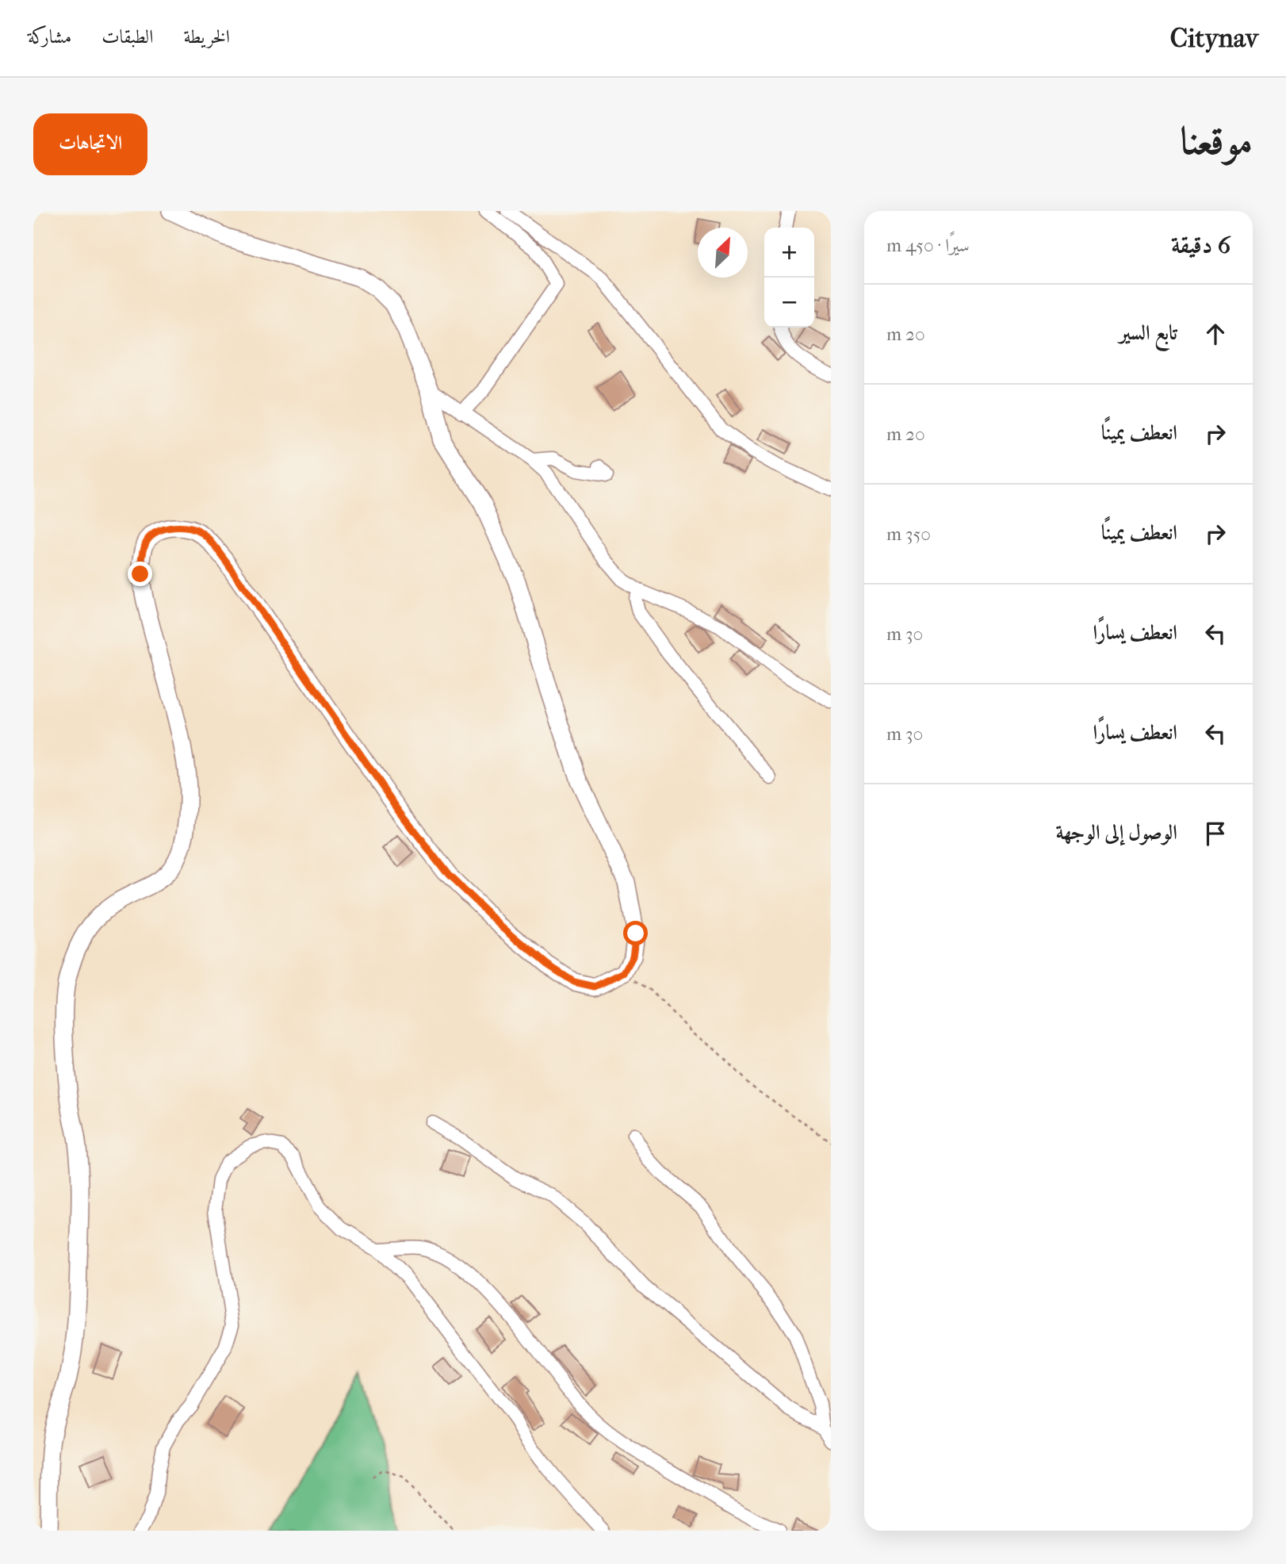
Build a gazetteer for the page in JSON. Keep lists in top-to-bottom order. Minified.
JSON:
{"north":"top right","page":{"header":"Citynav","nav":["الخريطة","الطبقات","مشاركة"],"title":"موقعنا","buttons":"الاتجاهات","heading":["6 دقيقة","سيرًا · 450 m"],"map_buttons":["+","−"],"list":[["تابع السير","20 m"],["انعطف يمينًا","20 m"],["انعطف يمينًا","350 m"],["انعطف يسارًا","30 m"],["انعطف يسارًا","30 m"],"الوصول إلى الوجهة"]}}
